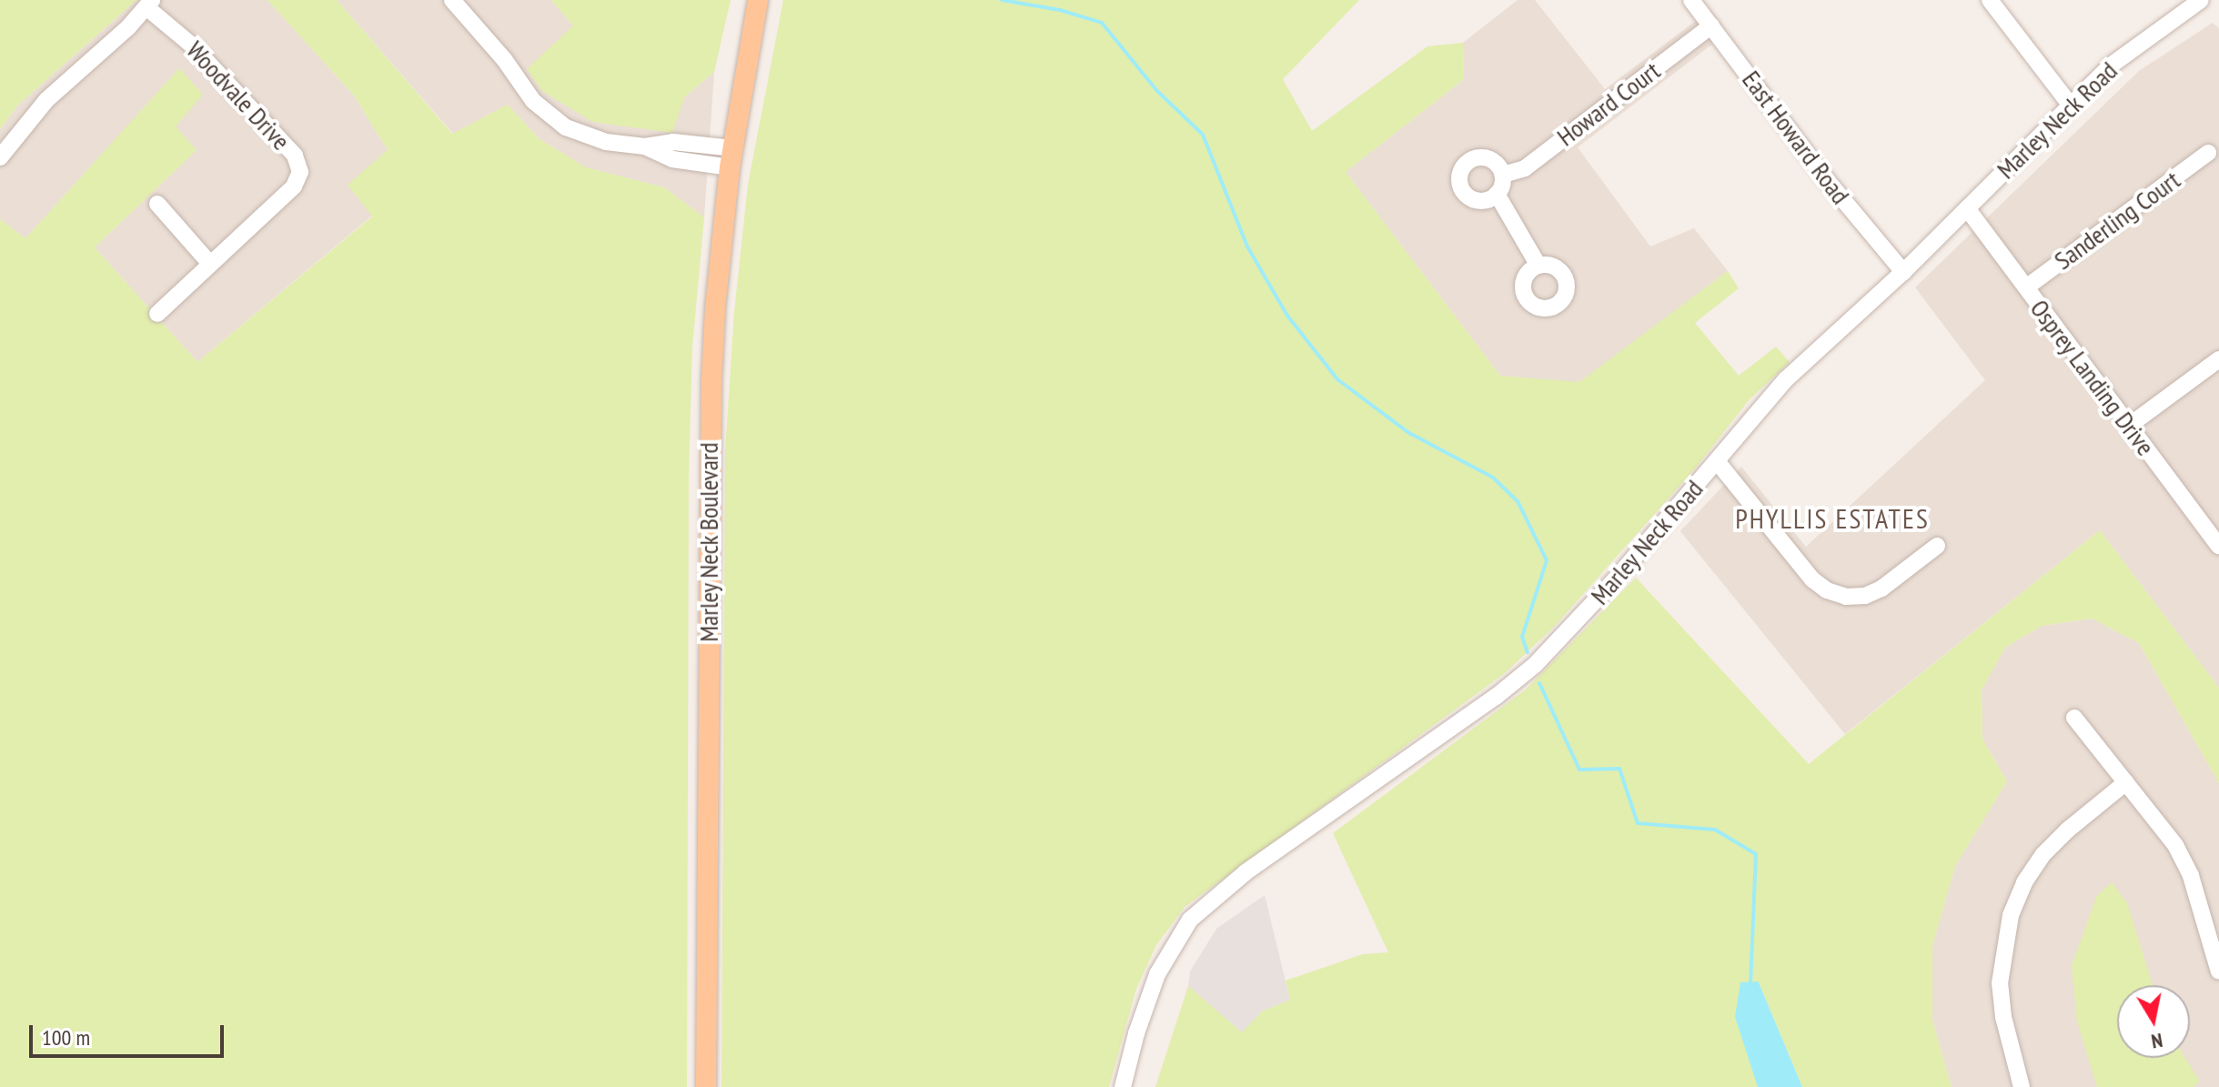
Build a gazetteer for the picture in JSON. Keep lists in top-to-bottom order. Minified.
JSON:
{"streets":{"main road":["Marley Neck Boulevard"],"street":["Woodvale Drive","Howard Court","Marley Neck Road","East Howard Road","Sanderling Court","Osprey Landing Drive"]},"crossings":[["Howard Court","East Howard Road"],["Marley Neck Road","East Howard Road"],["Marley Neck Road","Osprey Landing Drive"],["Sanderling Court","Osprey Landing Drive"]],"districts":["PHYLLIS ESTATES"],"scale_bar":"100 m","north":"bottom"}
